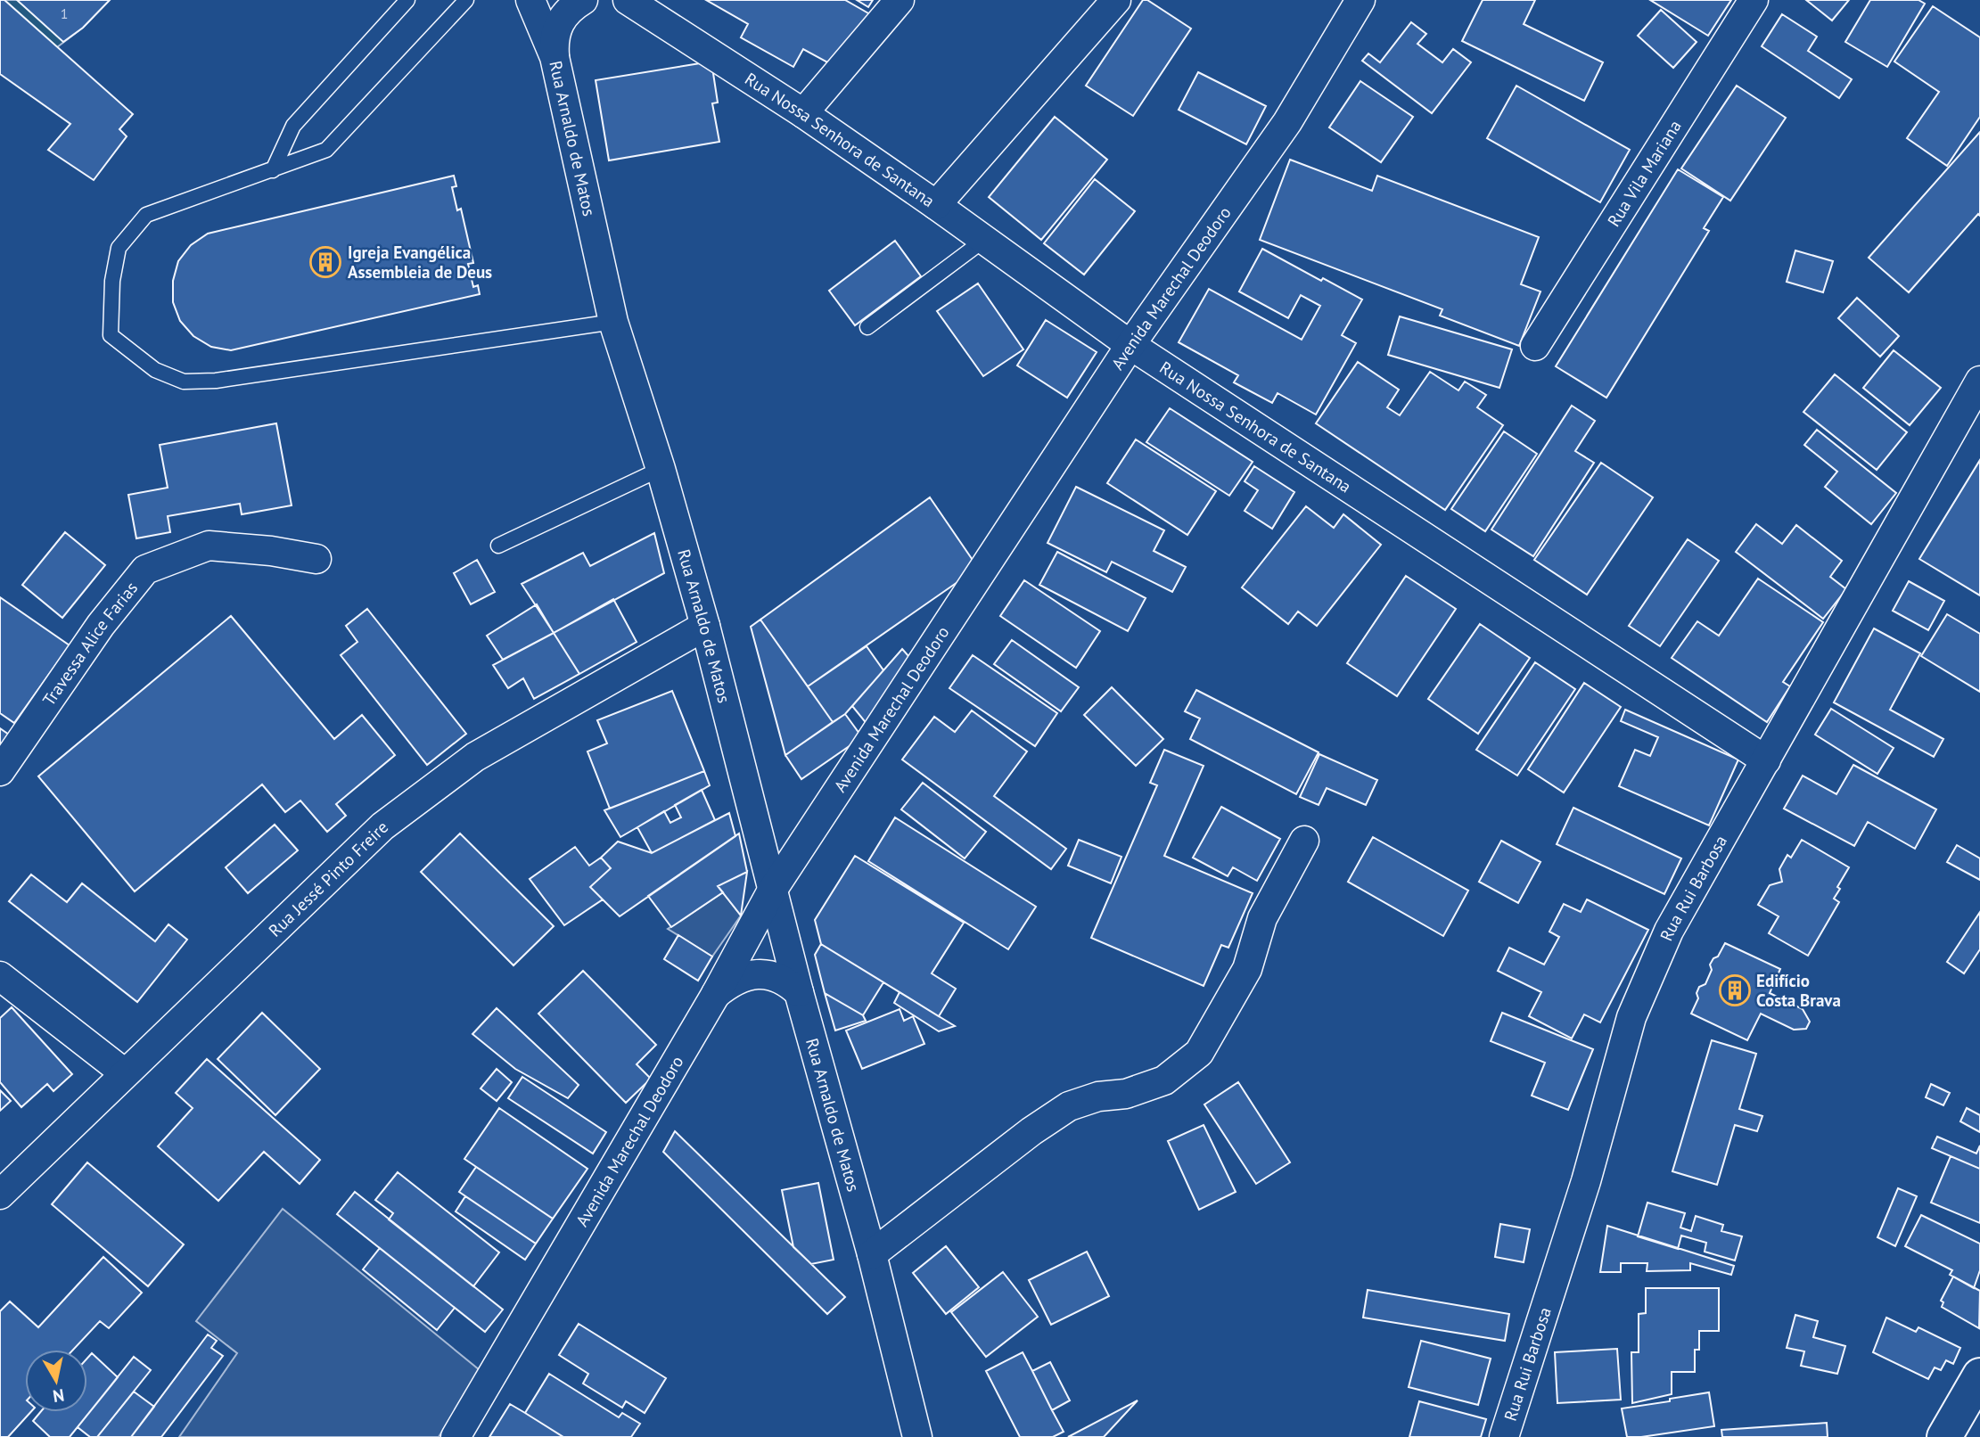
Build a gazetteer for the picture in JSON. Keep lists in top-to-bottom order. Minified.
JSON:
{"streets":{"street":["Rua Arnaldo de Matos","Rua Nossa Senhora de Santana","Rua Vila Mariana","Avenida Marechal Deodoro","Travessa Alice Farias","Rua Jessé Pinto Freire","Rua Rui Barbosa"]},"crossings":[["Rua Arnaldo de Matos","Avenida Marechal Deodoro"],["Rua Arnaldo de Matos","Rua Jessé Pinto Freire"],["Rua Nossa Senhora de Santana","Avenida Marechal Deodoro"],["Rua Nossa Senhora de Santana","Rua Rui Barbosa"]],"places":{"building":["Igreja Evangélica Assembleia de Deus","Edifício Costa Brava"]},"house_numbers":["1"],"north":"bottom"}
